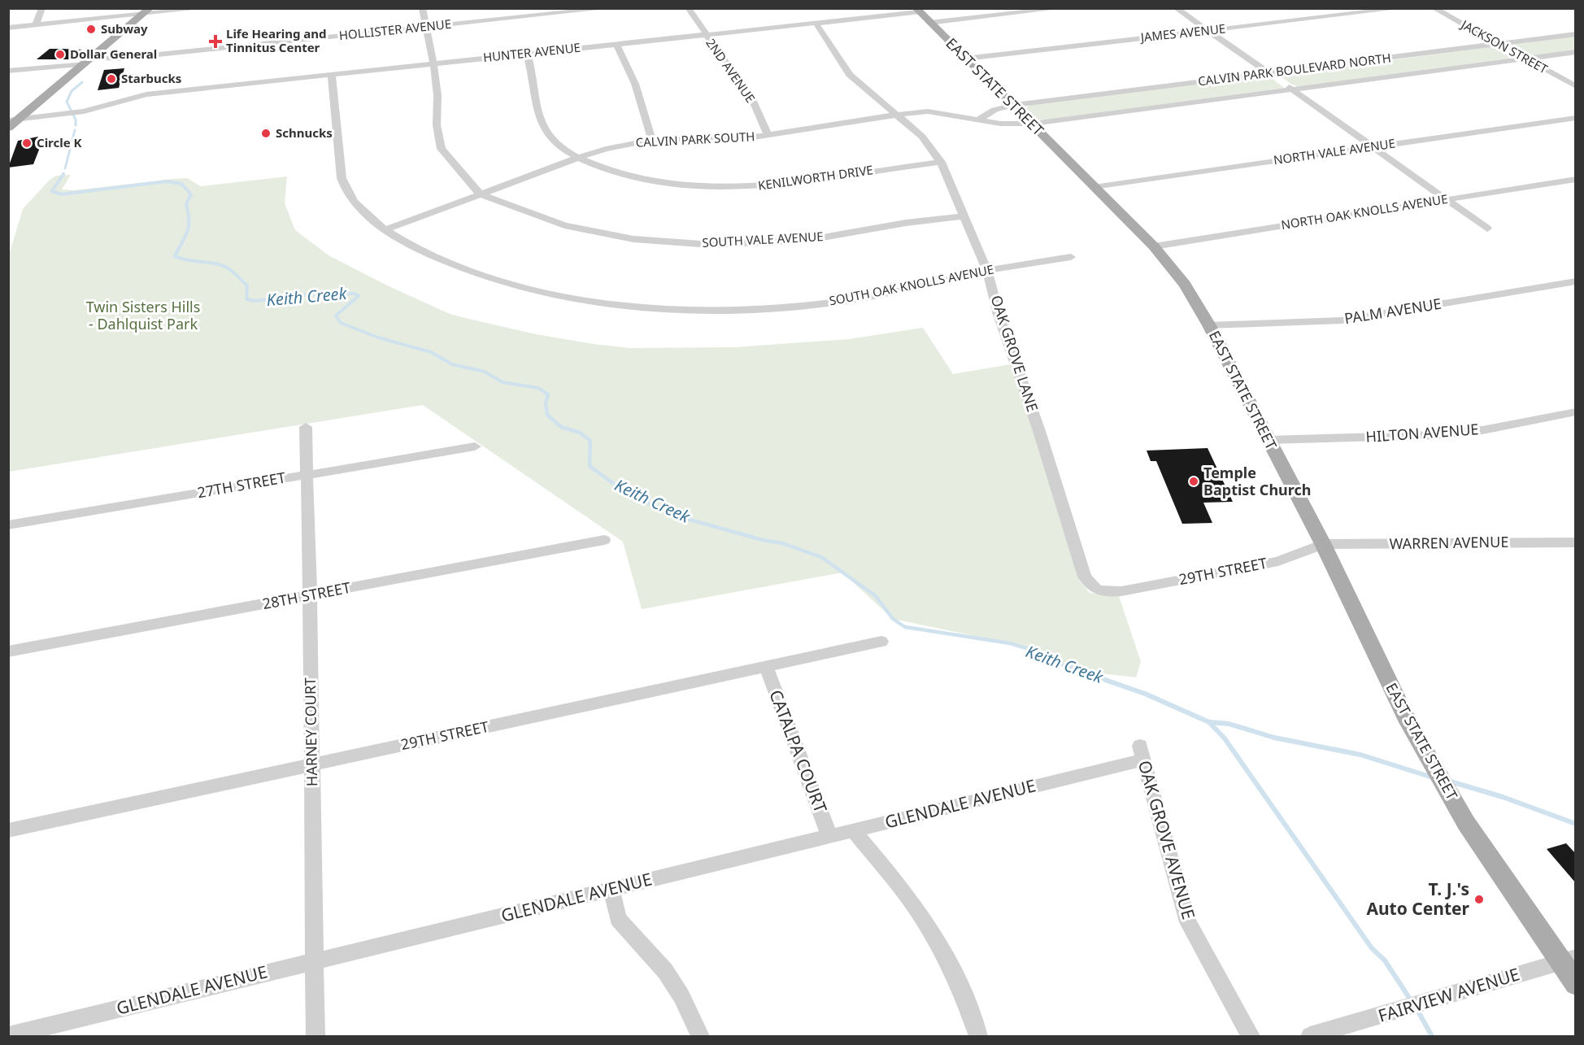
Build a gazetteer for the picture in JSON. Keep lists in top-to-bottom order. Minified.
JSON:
{"streets":{"main road":["EAST STATE STREET"],"street":["HOLLISTER AVENUE","JAMES AVENUE","JACKSON STREET","HUNTER AVENUE","CALVIN PARK BOULEVARD NORTH","2ND AVENUE","CALVIN PARK SOUTH","NORTH VALE AVENUE","KENILWORTH DRIVE","NORTH OAK KNOLLS AVENUE","SOUTH VALE AVENUE","SOUTH OAK KNOLLS AVENUE","PALM AVENUE","OAK GROVE LANE","HILTON AVENUE","27TH STREET","WARREN AVENUE","29TH STREET","28TH STREET","HARNEY COURT","CATALPA COURT","GLENDALE AVENUE","OAK GROVE AVENUE","FAIRVIEW AVENUE"]},"crossings":[["JAMES AVENUE","EAST STATE STREET"],["JACKSON STREET","CALVIN PARK BOULEVARD NORTH"],["HUNTER AVENUE","2ND AVENUE"],["HUNTER AVENUE","EAST STATE STREET"],["HUNTER AVENUE","KENILWORTH DRIVE"],["HUNTER AVENUE","SOUTH OAK KNOLLS AVENUE"],["HUNTER AVENUE","OAK GROVE LANE"],["CALVIN PARK BOULEVARD NORTH","EAST STATE STREET"],["CALVIN PARK BOULEVARD NORTH","CALVIN PARK SOUTH"],["2ND AVENUE","CALVIN PARK SOUTH"],["EAST STATE STREET","NORTH VALE AVENUE"],["EAST STATE STREET","NORTH OAK KNOLLS AVENUE"],["EAST STATE STREET","PALM AVENUE"],["EAST STATE STREET","HILTON AVENUE"],["EAST STATE STREET","WARREN AVENUE"],["EAST STATE STREET","29TH STREET"],["EAST STATE STREET","FAIRVIEW AVENUE"],["CALVIN PARK SOUTH","KENILWORTH DRIVE"],["CALVIN PARK SOUTH","SOUTH VALE AVENUE"],["CALVIN PARK SOUTH","SOUTH OAK KNOLLS AVENUE"],["CALVIN PARK SOUTH","OAK GROVE LANE"],["KENILWORTH DRIVE","OAK GROVE LANE"],["SOUTH VALE AVENUE","OAK GROVE LANE"],["SOUTH OAK KNOLLS AVENUE","OAK GROVE LANE"],["OAK GROVE LANE","29TH STREET"],["27TH STREET","HARNEY COURT"],["WARREN AVENUE","29TH STREET"],["29TH STREET","HARNEY COURT"],["29TH STREET","CATALPA COURT"],["28TH STREET","HARNEY COURT"],["HARNEY COURT","GLENDALE AVENUE"],["CATALPA COURT","GLENDALE AVENUE"],["GLENDALE AVENUE","OAK GROVE AVENUE"]],"water":["Keith Creek"],"parks":["Twin Sisters Hills - Dahlquist Park"],"places":{"other":["Subway","Dollar General","Starbucks","Schnucks","Circle K","Temple Baptist Church","T. J.'s Auto Center"],"health":["Life Hearing and Tinnitus Center"]}}
